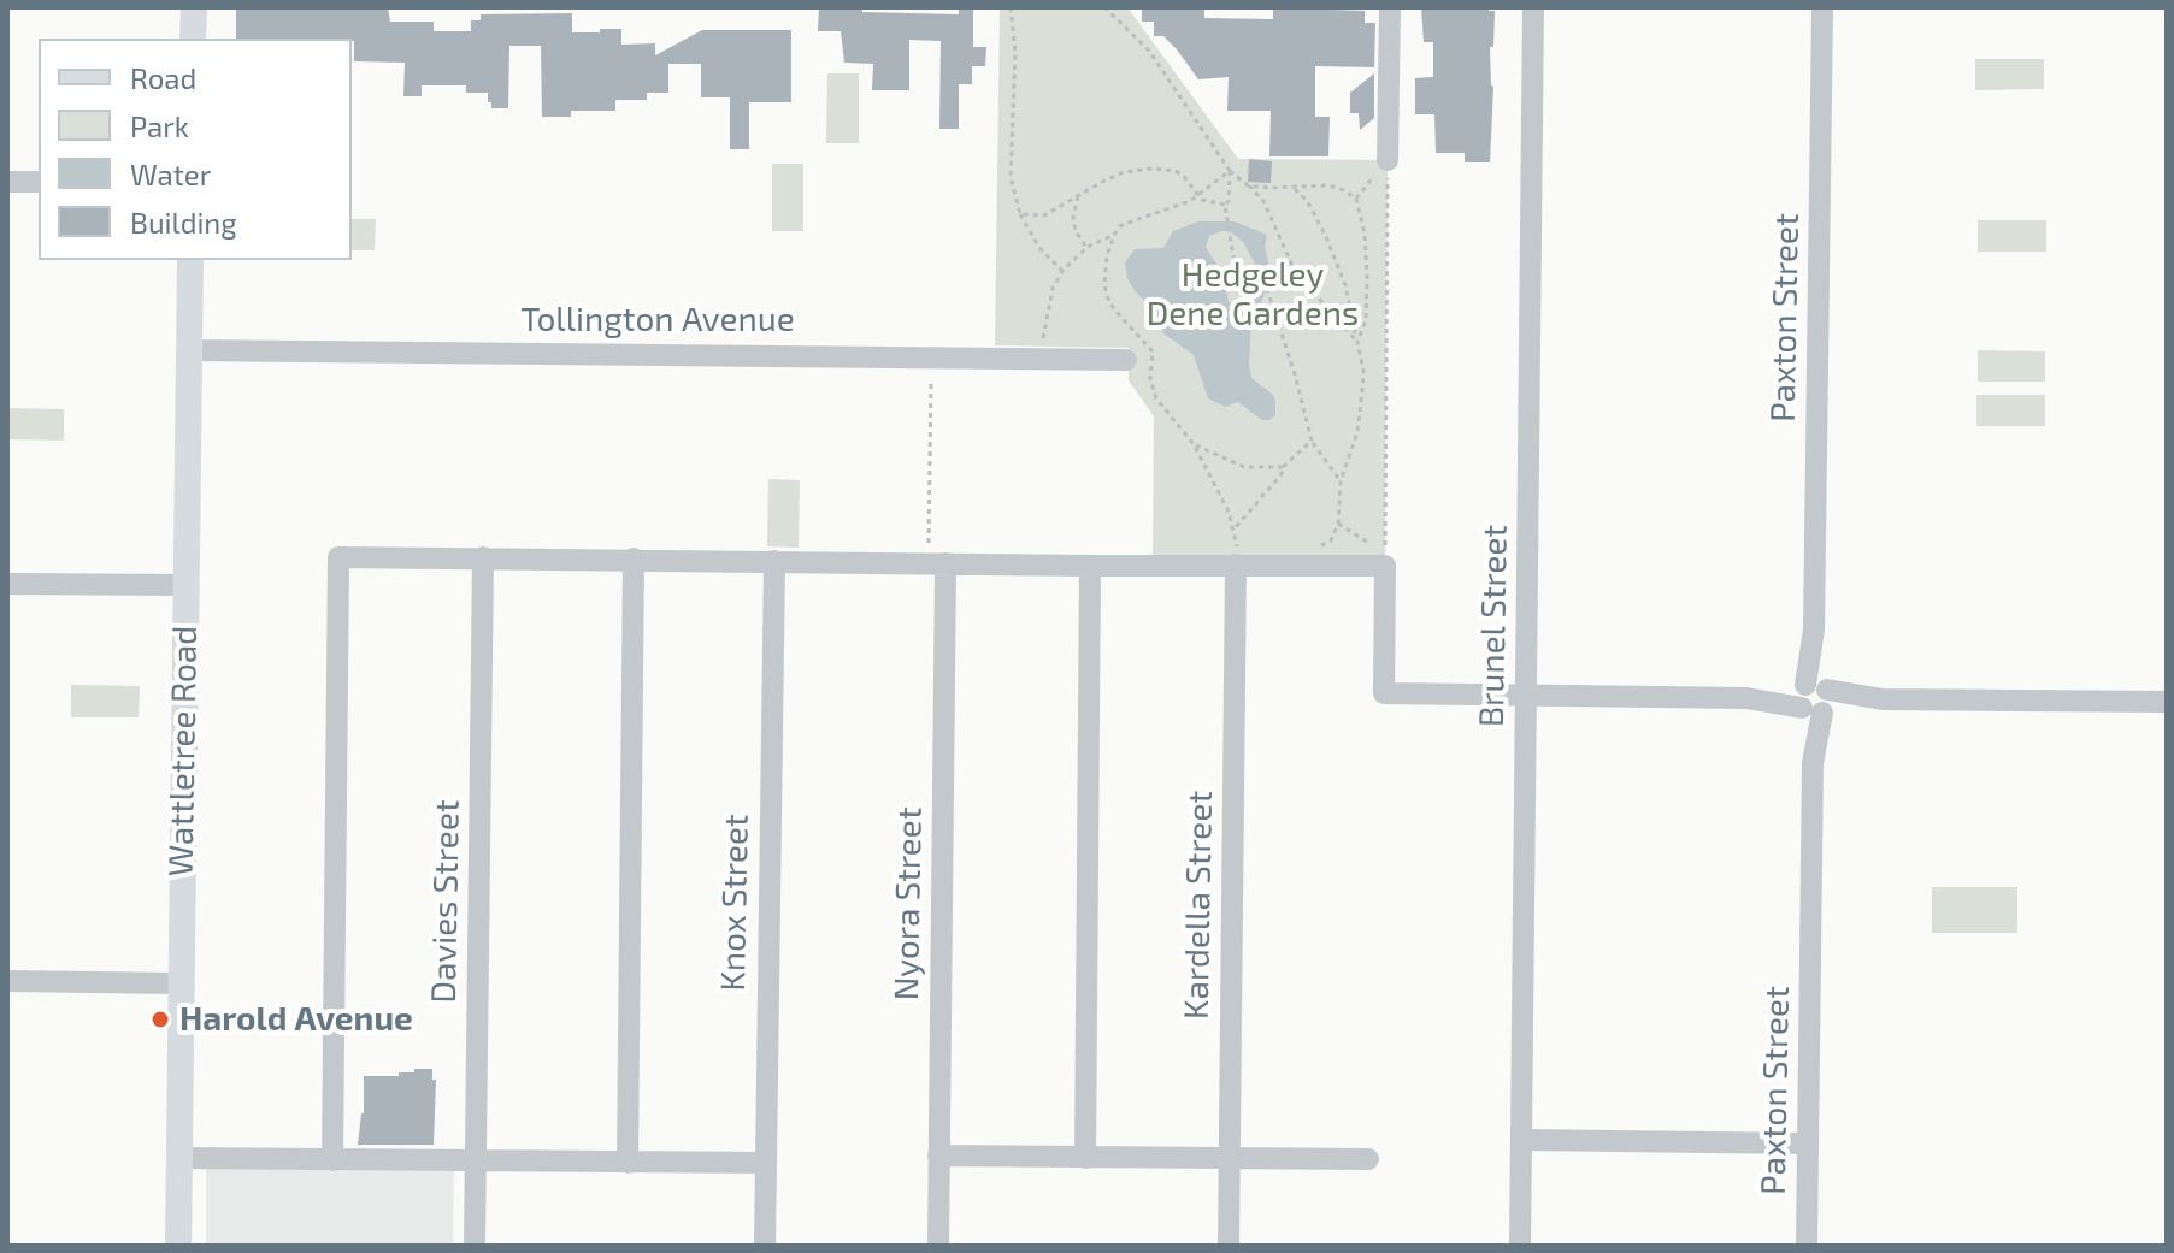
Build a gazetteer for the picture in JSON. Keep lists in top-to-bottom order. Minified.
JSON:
{"streets":{"main road":["Wattletree Road"],"street":["Paxton Street","Tollington Avenue","Brunel Street","Davies Street","Knox Street","Nyora Street","Kardella Street"]},"crossings":[["Tollington Avenue","Wattletree Road"]],"parks":["Hedgeley Dene Gardens"],"places":["Harold Avenue"],"legend":["Road","Park","Water","Building"]}
